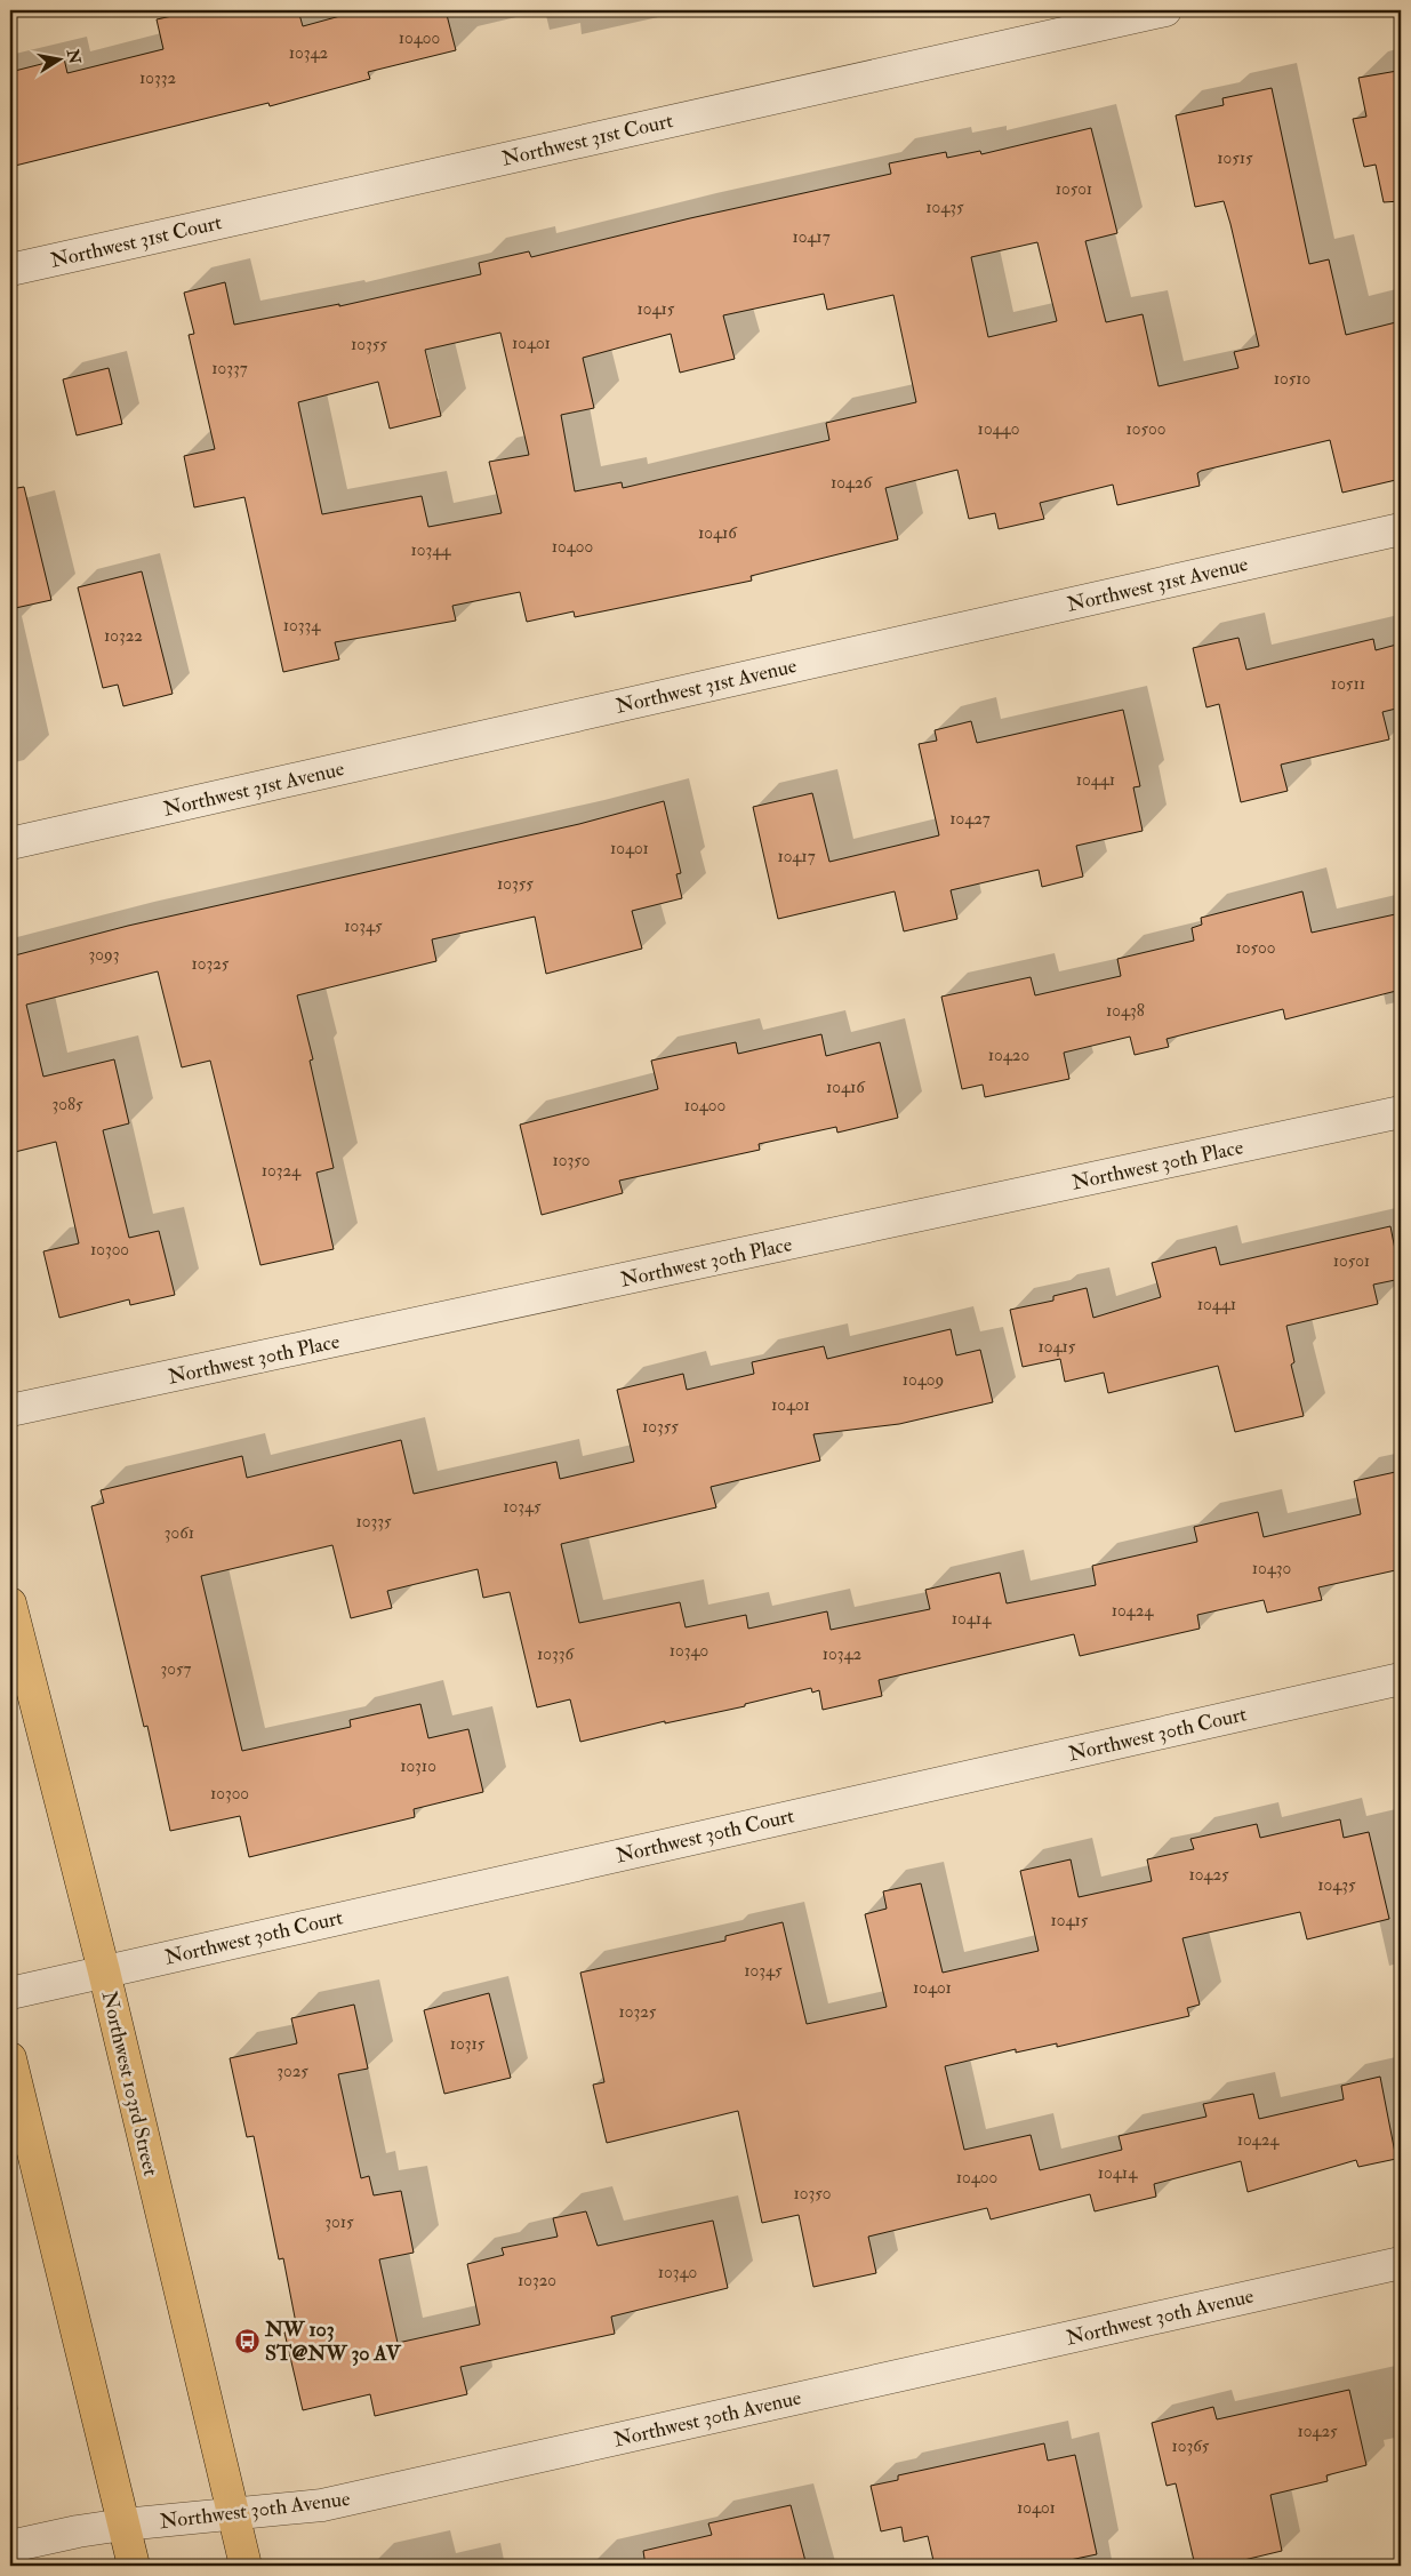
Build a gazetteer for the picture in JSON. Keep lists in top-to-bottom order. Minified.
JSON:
{"streets":{"main road":["Northwest 103rd Street"],"street":["Northwest 31st Court","Northwest 31st Avenue","Northwest 30th Place","Northwest 30th Court","Northwest 30th Avenue"]},"crossings":[["Northwest 30th Court","Northwest 103rd Street"],["Northwest 103rd Street","Northwest 30th Avenue"]],"places":{"bus stop":["NW 103 ST@NW 30 AV"]},"house_numbers":["10400","10342","10332","10515","10501","10435","10417","10415","10401","10355","10337","10510","10440","10500","10426","10416","10400","10344","10334","10322","10511","10441","10427","10401","10417","10355","10345","10500","3093","10325","10438","10420","10416","3085","10400","10350","10324","10300","10501","10441","10415","10409","10401","10355","10345","10335","3061","10430","10424","10414","10340","10336","10342","3057","10310","10300","10425","10435","10415","10345","10401","10325","10315","3025","10424","10414","10400","10350","3015","10340","10320","10425","10365","10401"],"north":"right"}
